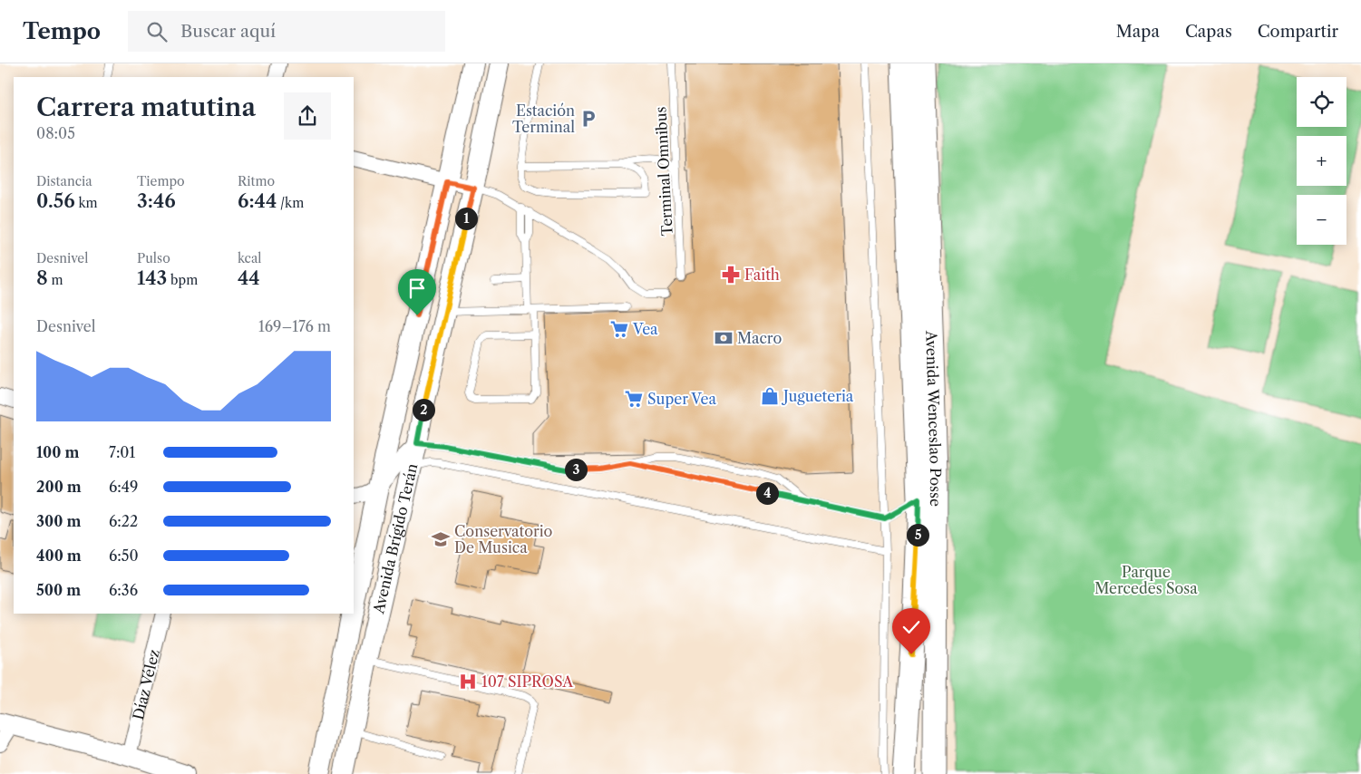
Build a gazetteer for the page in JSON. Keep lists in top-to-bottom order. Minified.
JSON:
{"streets":{"main road":["Avenida Wenceslao Posse","Avenida Brígido Terán"],"street":["Díaz Vélez"],"lane":["Terminal Omnibus"]},"parks":["Parque Mercedes Sosa"],"places":{"parking":["Estación Terminal"],"pharmacy":["Faith"],"supermarket":["Vea","Super Vea"],"bank":["Macro"],"shop":["Jugueteria"],"school or university":["Conservatorio De Musica"],"hospital":["107 SIPROSA"]},"page":{"header":"Tempo","search":"Buscar aquí","nav":["Mapa","Capas","Compartir"],"map_buttons":["+","−"],"heading":["Carrera matutina","08:05"],"stats":[["Distancia","0.56 km"],["Tiempo","3:46"],["Ritmo","6:44 /km"],["Desnivel","8 m"],["Pulso","143 bpm"],["kcal","44"]],"pins":["1","2","3","4","5"],"chart":["Desnivel","169–176 m"],"list":[{"name":"100 m","note":"7:01"},{"name":"200 m","note":"6:49"},{"name":"300 m","note":"6:22"},{"name":"400 m","note":"6:50"},{"name":"500 m","note":"6:36"}]}}
